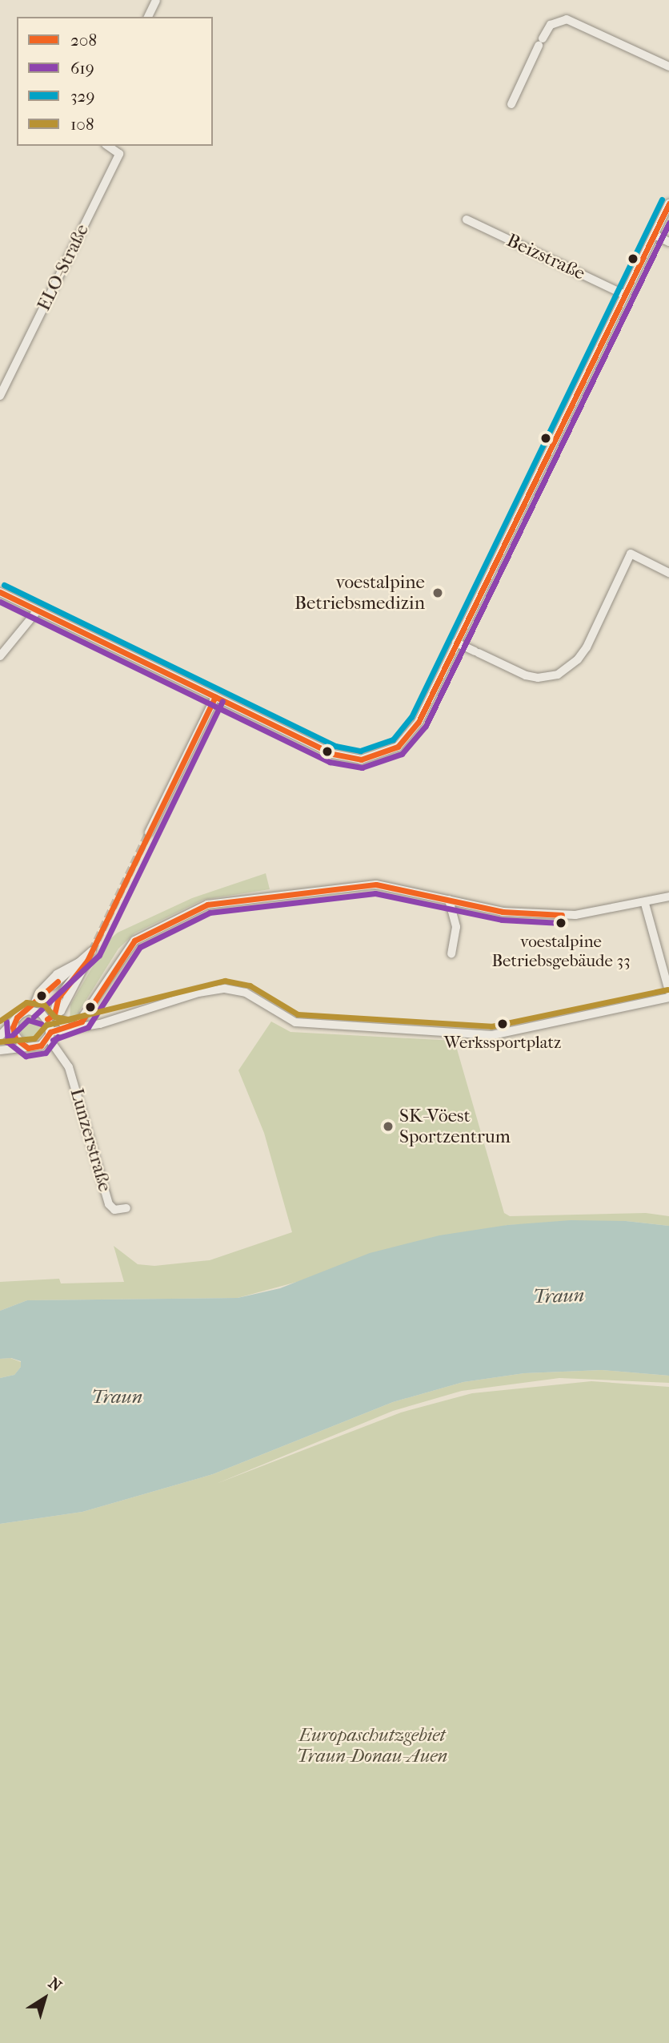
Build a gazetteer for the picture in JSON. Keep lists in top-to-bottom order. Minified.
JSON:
{"streets":{"street":["Beizstraße","ELO-Straße","Lunzerstraße"]},"water":["Traun"],"parks":["Europaschutzgebiet Traun-Donau-Auen"],"places":["voestalpine Betriebsmedizin","voestalpine Betriebsgebäude 33","Werkssportplatz","SK-Vöest Sportzentrum"],"lines":["transit line 329","transit line 208","transit line 619","transit line 108"],"legend":["208","619","329","108"],"north":"top right"}
